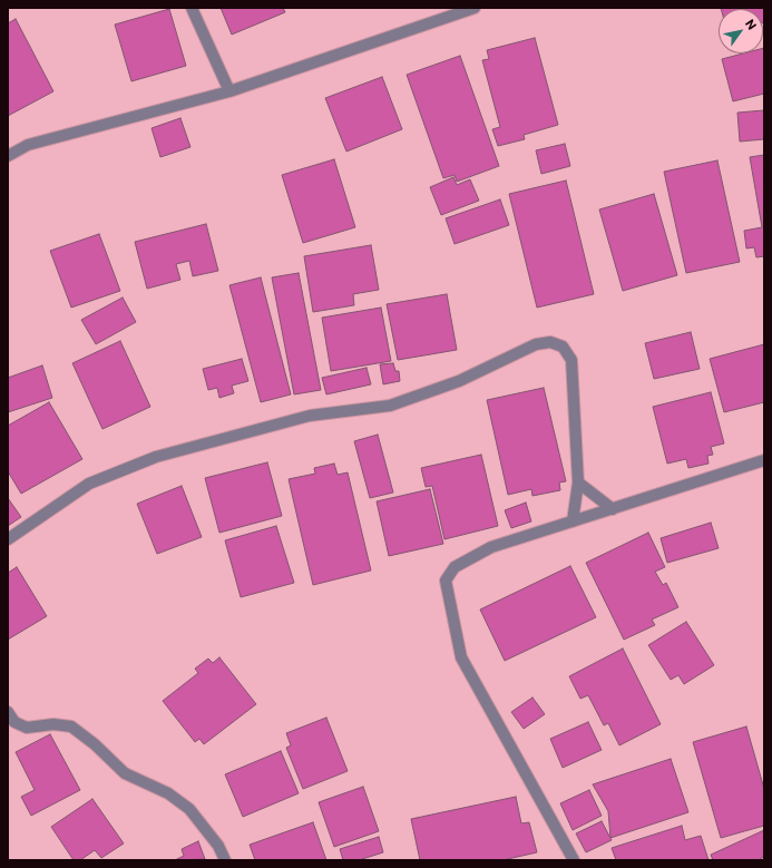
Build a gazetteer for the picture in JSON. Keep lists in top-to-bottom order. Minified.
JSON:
{"north":"top right"}
